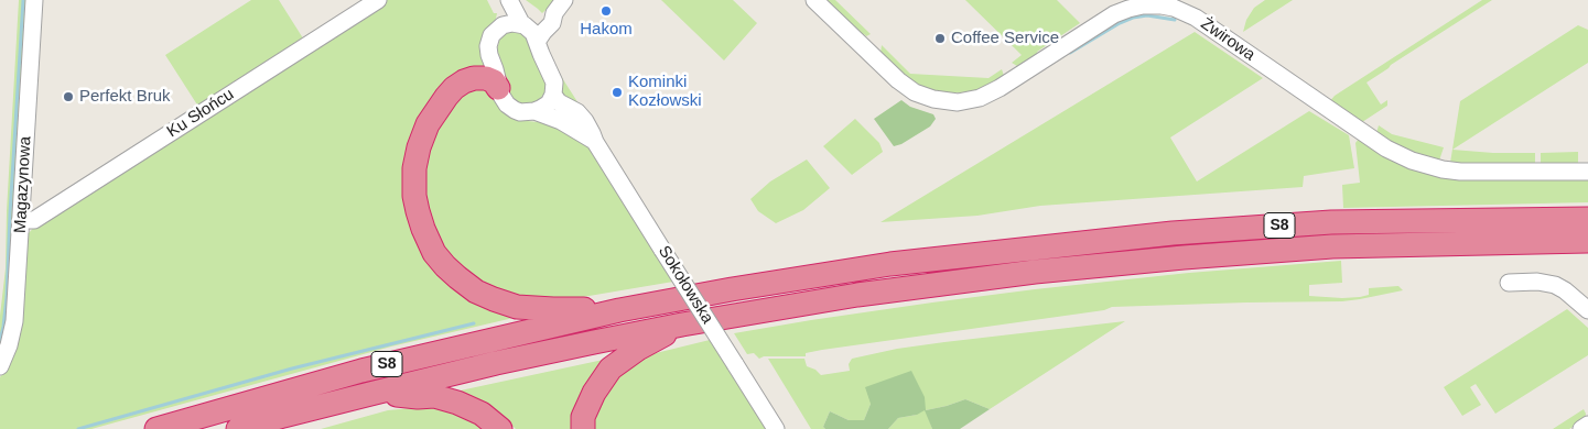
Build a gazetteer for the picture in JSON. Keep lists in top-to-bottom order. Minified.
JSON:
{"streets":{"highway":["S8"],"street":["Żwirowa","Ku Słońcu","Magazynowa","Sokołowska"]},"crossings":[["Ku Słońcu","Magazynowa"]],"places":["Hakom","Coffee Service","Kominki Kozłowski","Perfekt Bruk"]}
